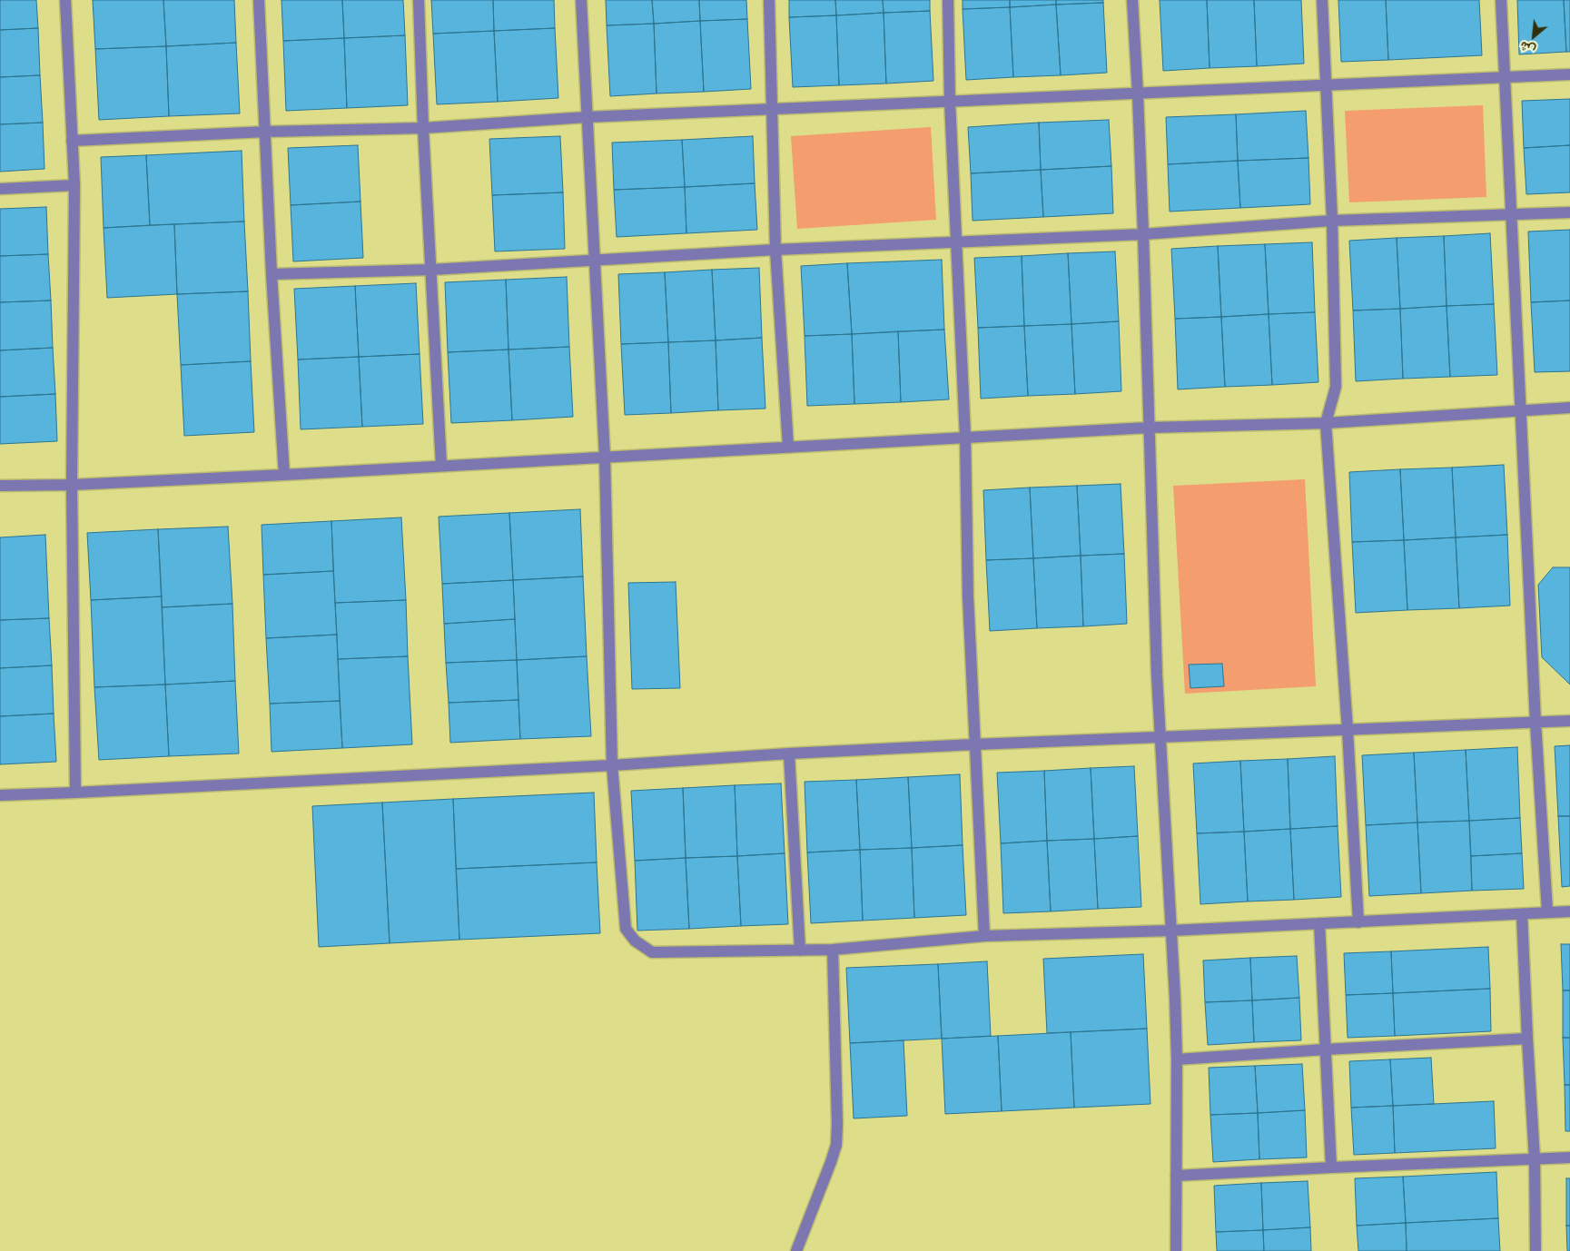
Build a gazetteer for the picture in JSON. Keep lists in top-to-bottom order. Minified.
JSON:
{"north":"bottom left"}
